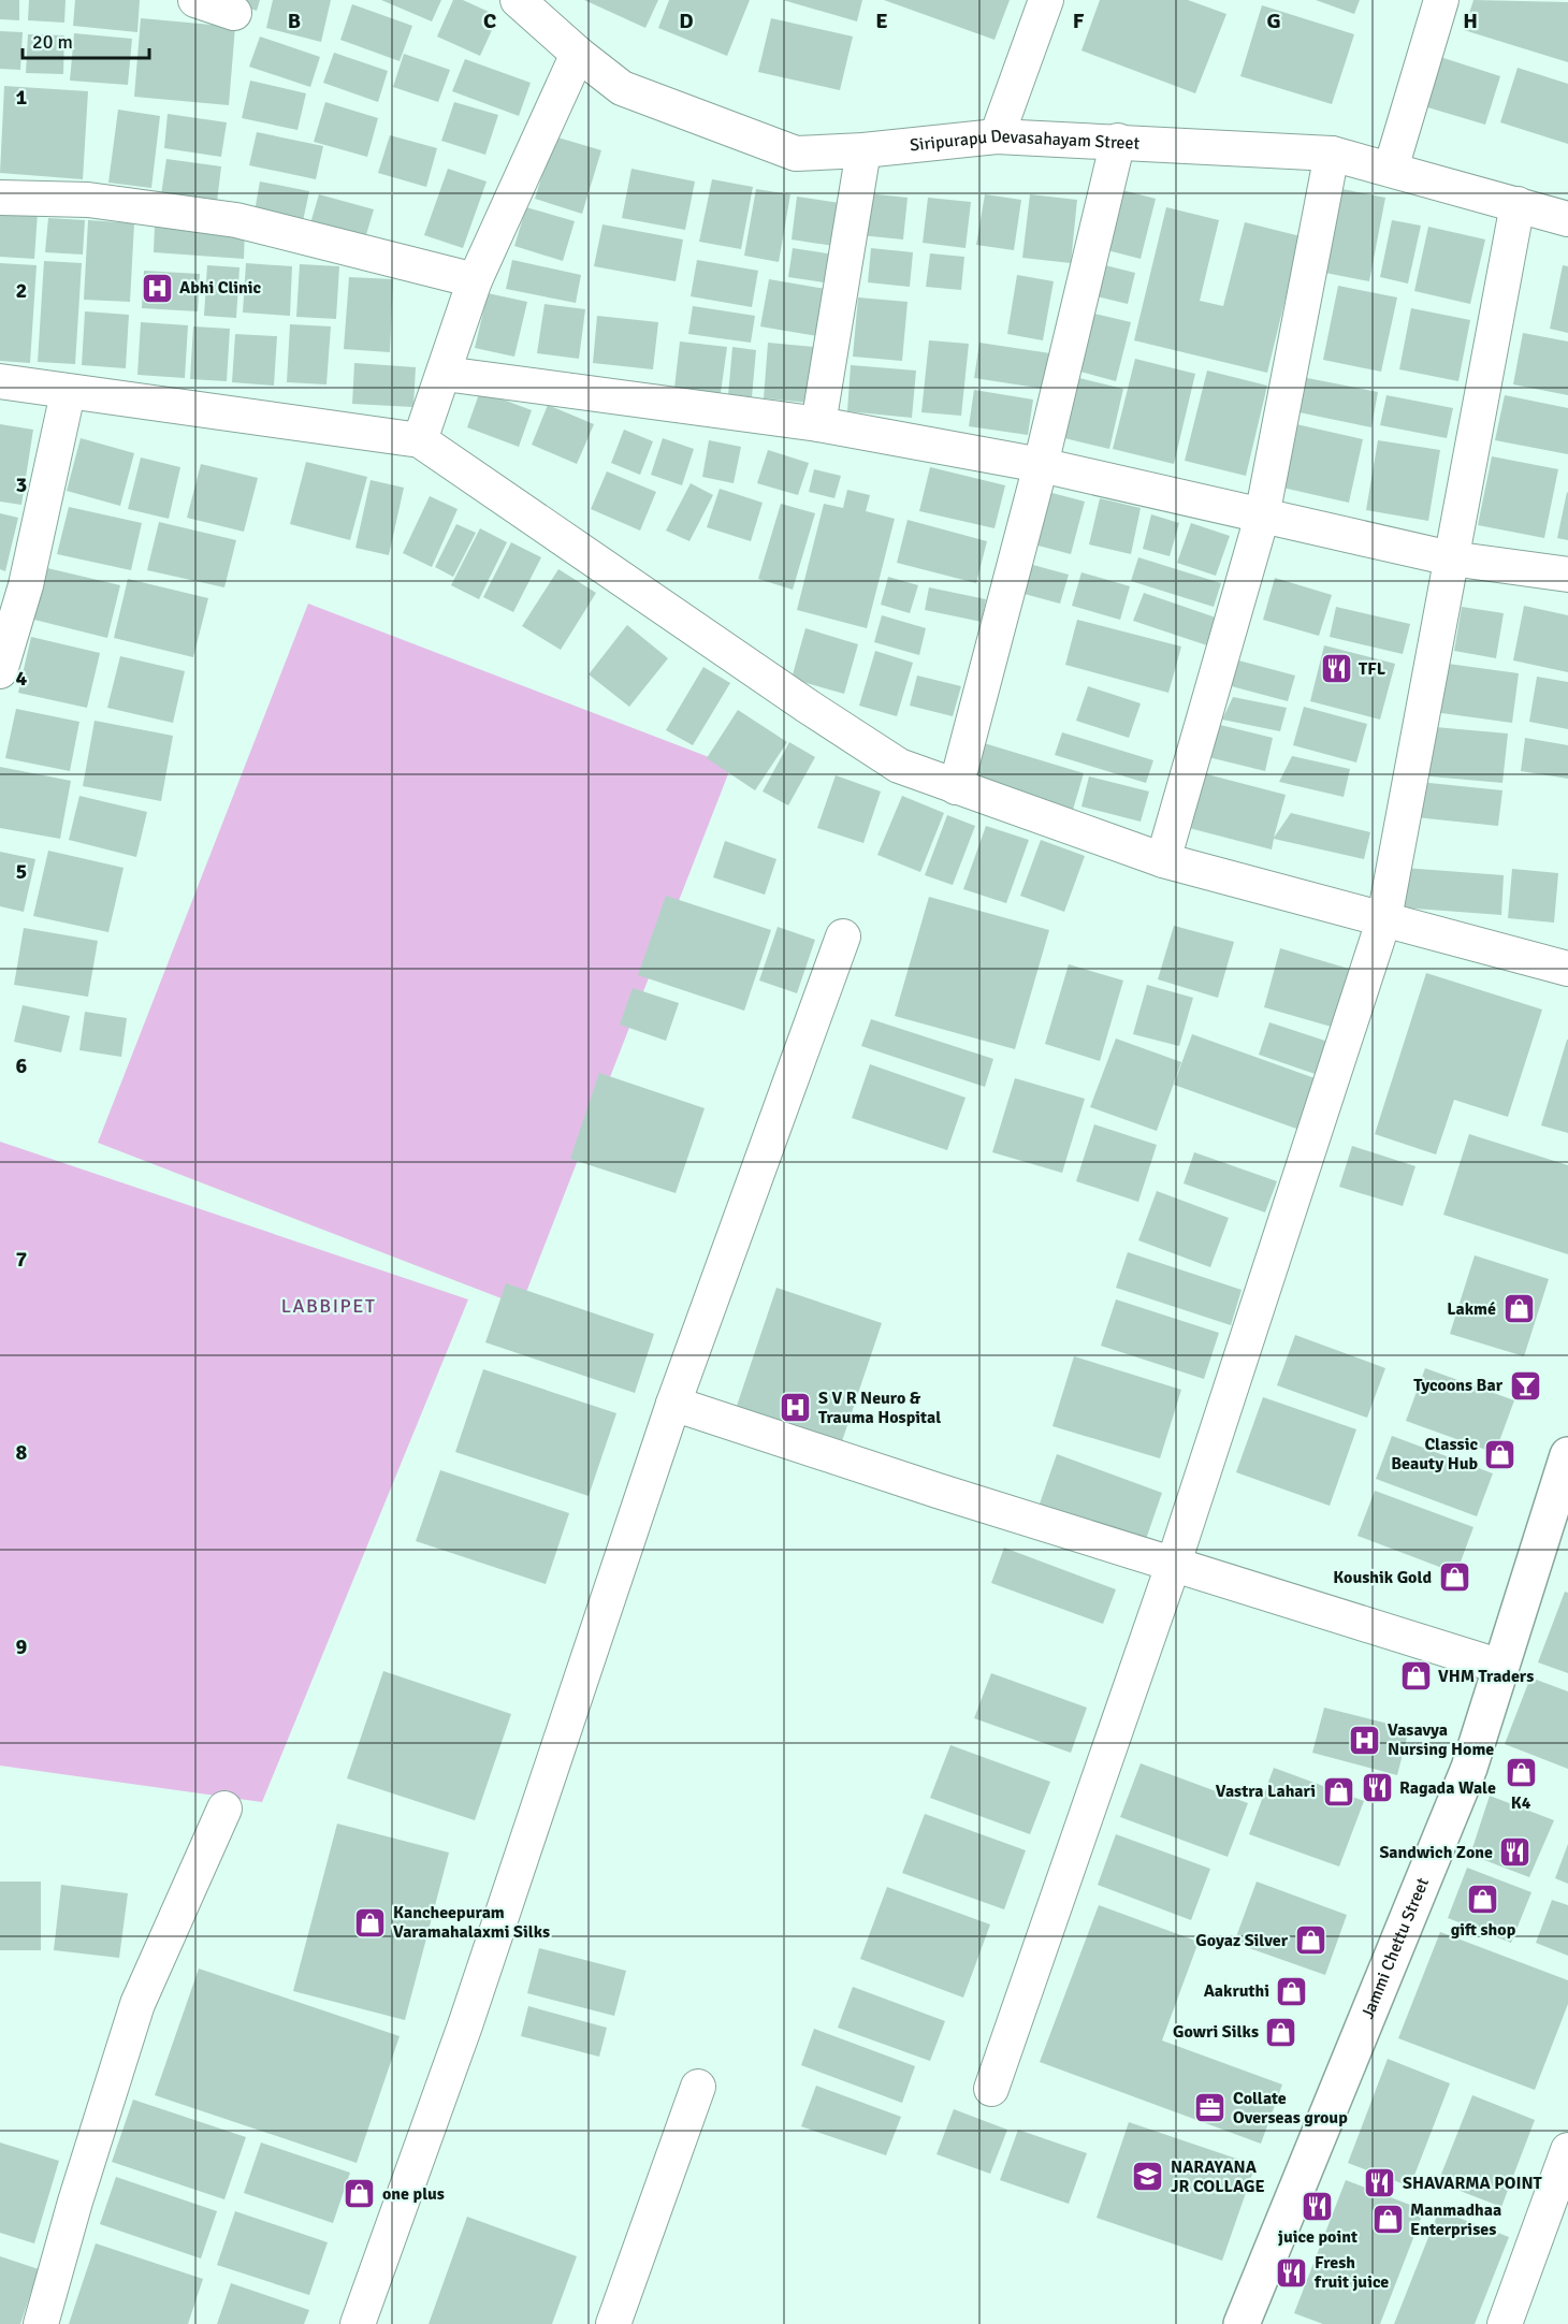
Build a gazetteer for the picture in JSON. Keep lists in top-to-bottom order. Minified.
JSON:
{"streets":{"street":["Siripurapu Devasahayam Street","Jammi Chettu Street"]},"districts":["LABBIPET"],"places":{"hospital":["Abhi Clinic","S V R Neuro & Trauma Hospital","Vasavya Nursing Home"],"restaurant":["TFL","Ragada Wale","Sandwich Zone","SHAVARMA POINT","juice point","Fresh fruit juice"],"shop":["Lakmé","Classic Beauty Hub","Koushik Gold","VHM Traders","K4","Vastra Lahari","gift shop","Kancheepuram Varamahalaxmi Silks","Goyaz Silver","Aakruthi","Gowri Silks","one plus","Manmadhaa Enterprises"],"bar":["Tycoons Bar"],"office":["Collate Overseas group"],"school or university":["NARAYANA JR COLLAGE"]},"scale_bar":"20 m","grid":{"columns":["B","C","D","E","F","G","H"],"rows":["1","2","3","4","5","6","7","8","9"]}}
